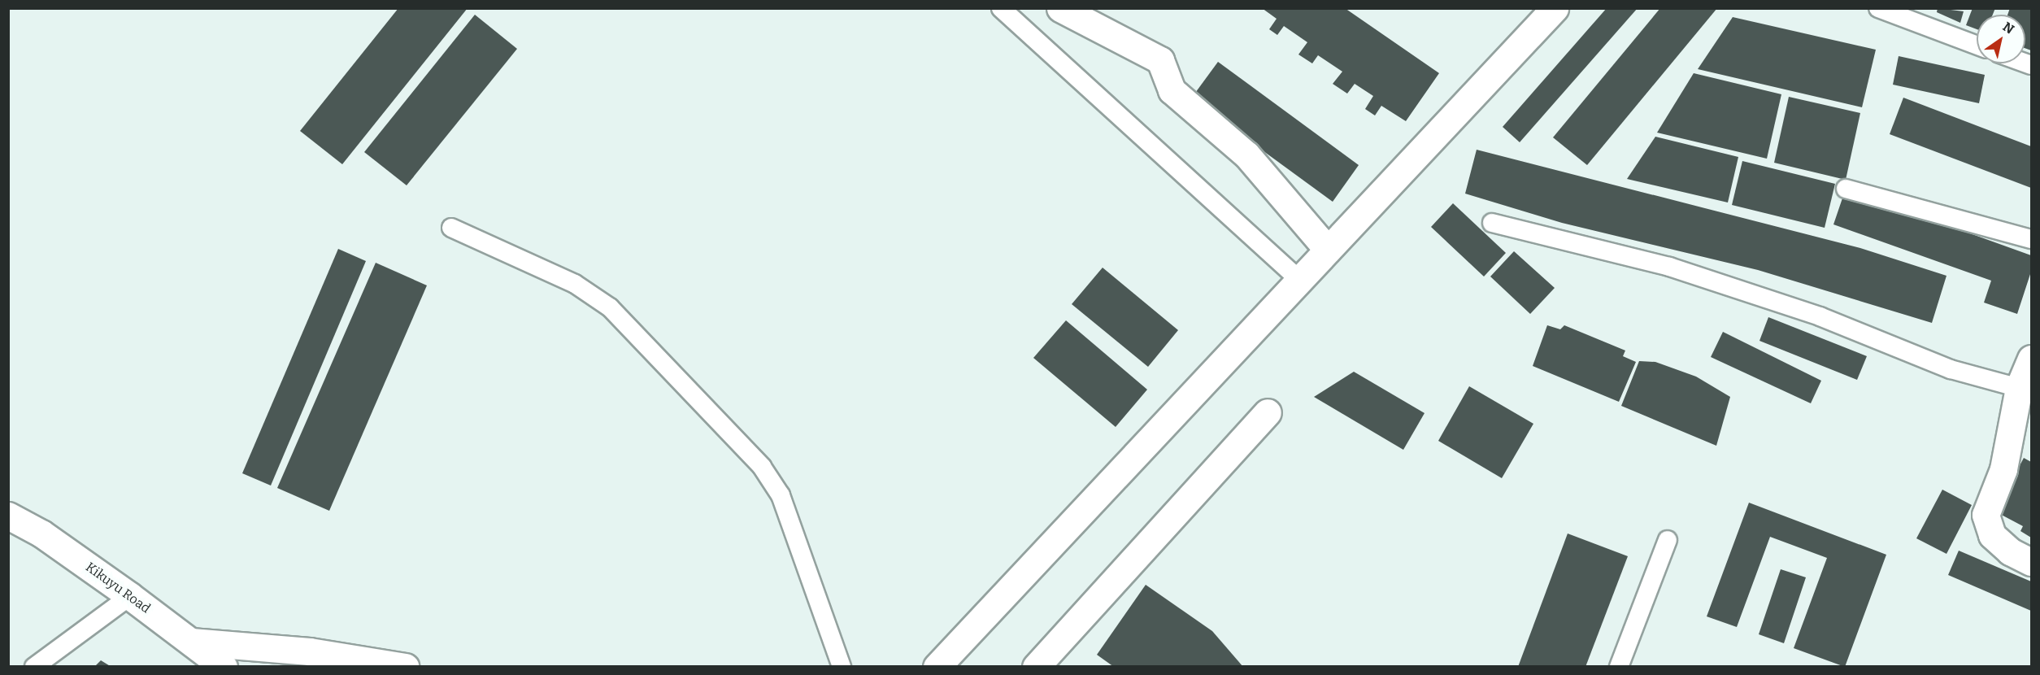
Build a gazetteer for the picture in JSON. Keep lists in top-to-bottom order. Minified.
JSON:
{"streets":{"street":["Kikuyu Road"]},"north":"top right"}
